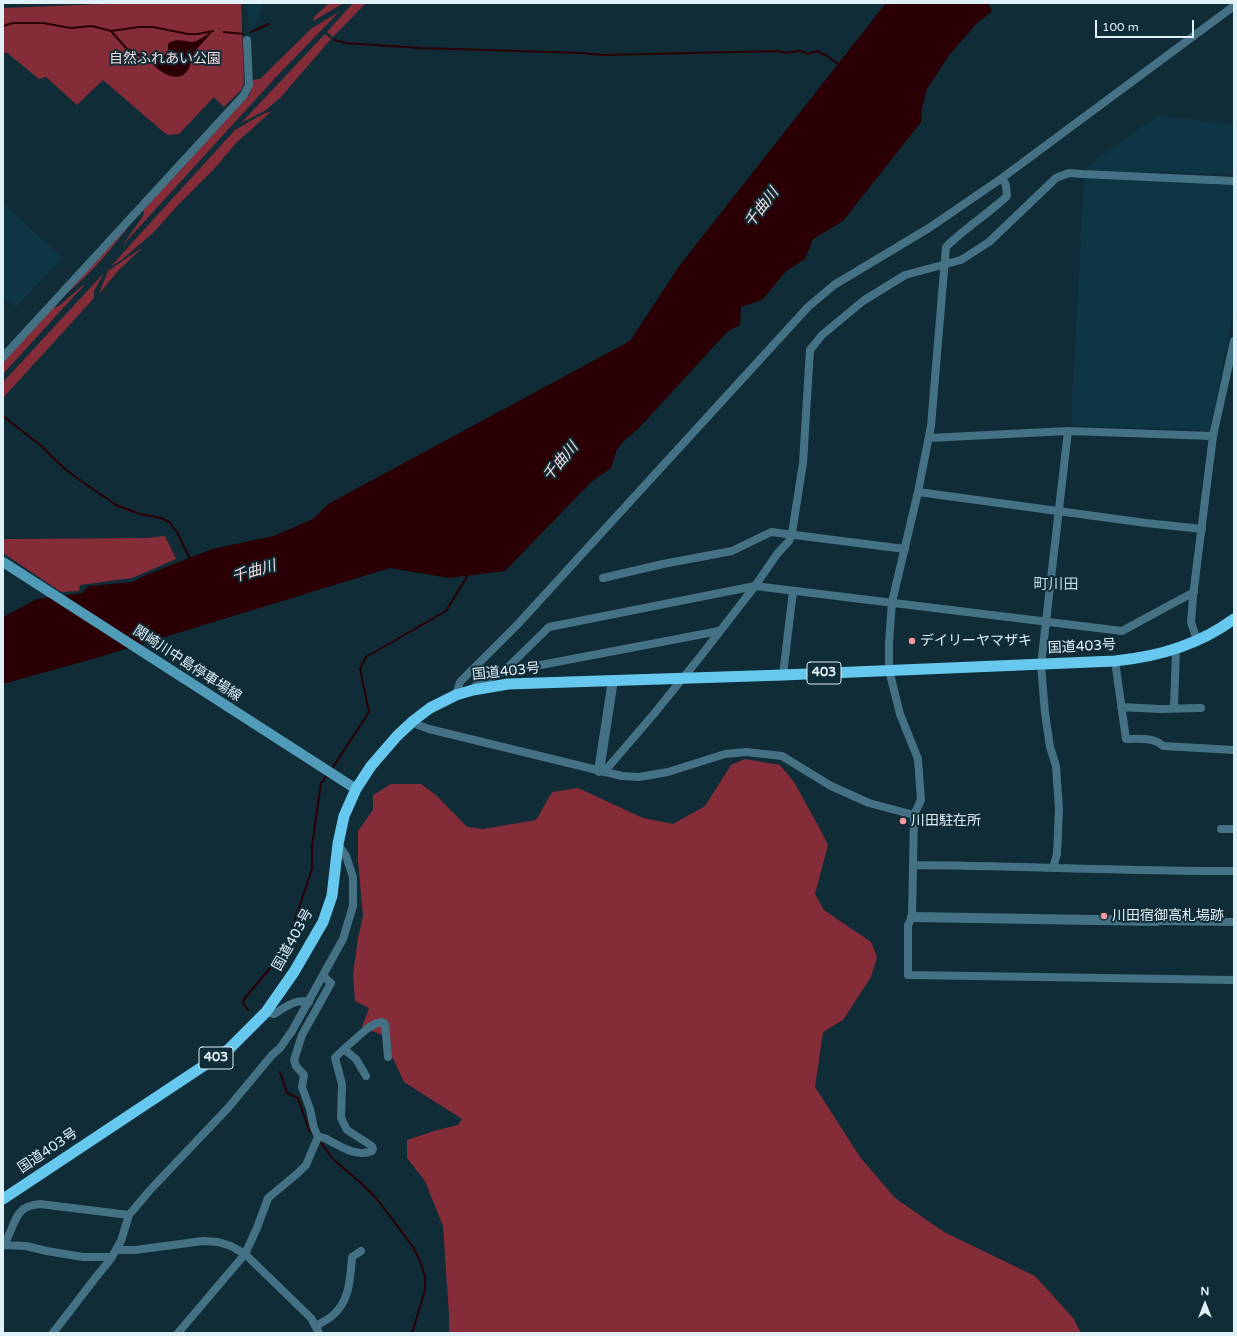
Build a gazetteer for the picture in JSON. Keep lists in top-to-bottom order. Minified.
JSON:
{"streets":{"highway":["国道403号","403"],"main road":["関崎川中島停車場線"]},"crossings":[["国道403号","関崎川中島停車場線"]],"districts":["町川田"],"water":["千曲川"],"parks":["自然ふれあい公園"],"places":["デイリーヤマザキ","川田駐在所","川田宿御高札場跡"],"scale_bar":"100 m","north":"top"}
